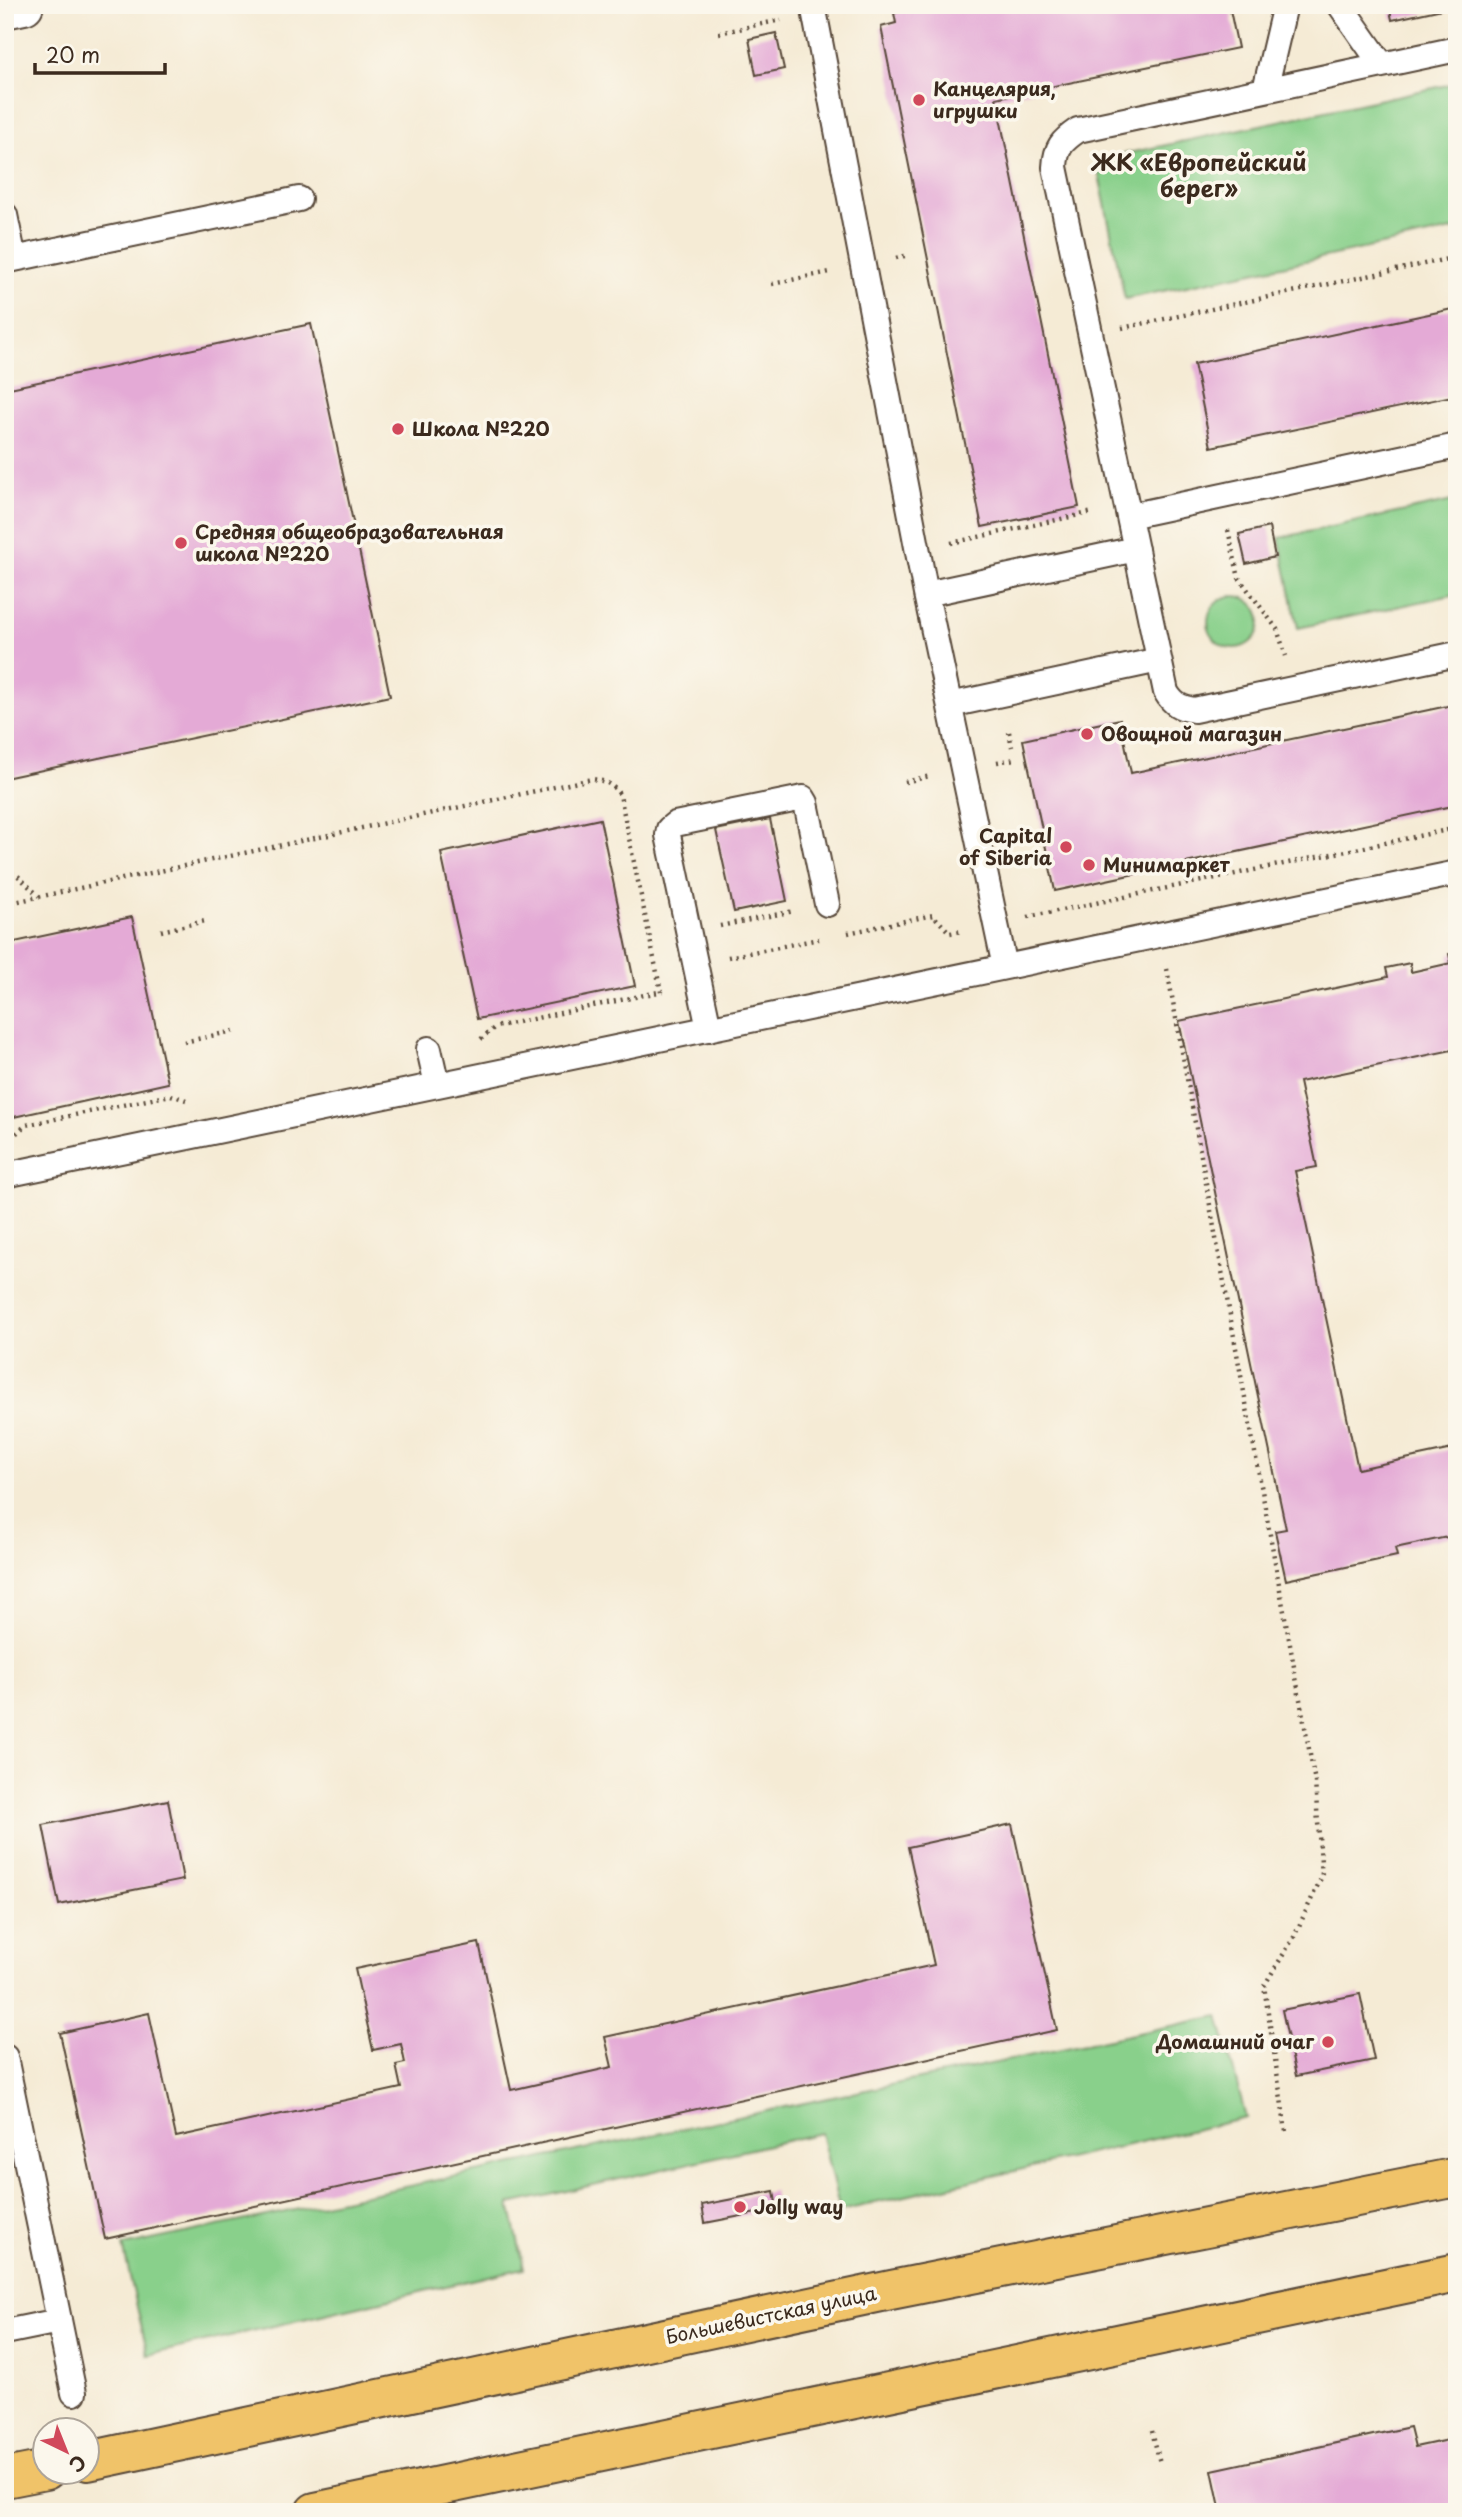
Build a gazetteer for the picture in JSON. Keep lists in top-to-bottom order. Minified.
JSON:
{"streets":{"highway":["Большевистская улица"]},"districts":["ЖК «Европейский берег»"],"places":["Канцелярия, игрушки","Школа №220","Средняя общеобразовательная школа №220","Овощной магазин","Capital of Siberia","Минимаркет","Домашний очаг","Jolly way"],"scale_bar":"20 m","north":"bottom right"}
